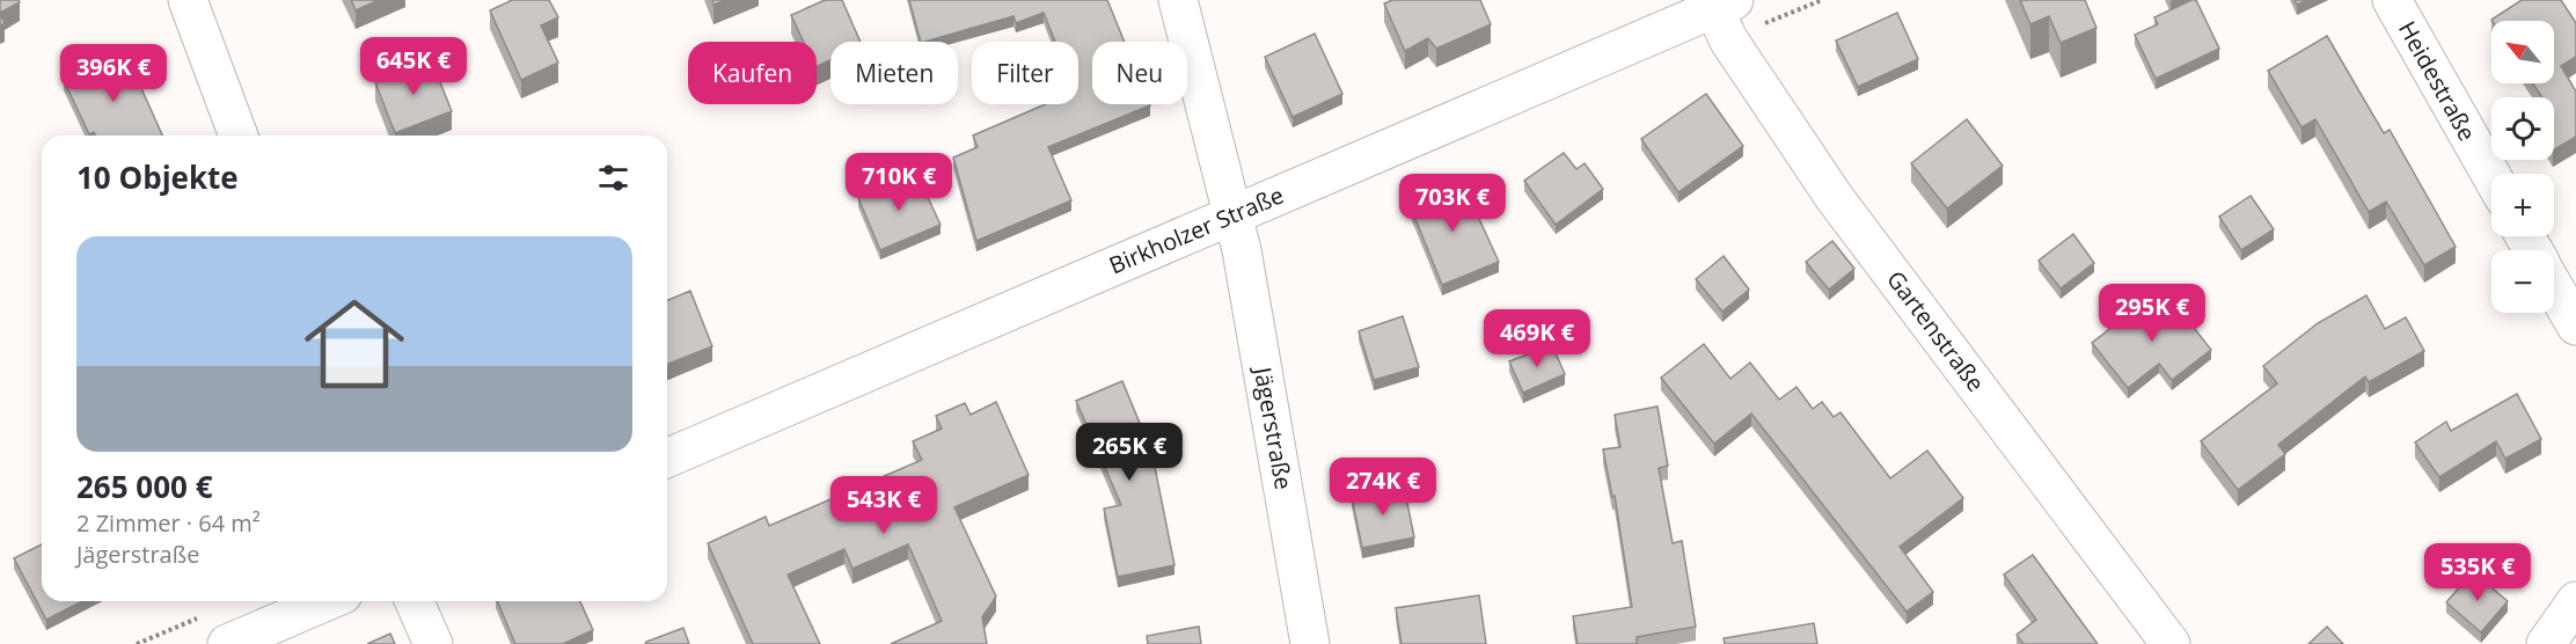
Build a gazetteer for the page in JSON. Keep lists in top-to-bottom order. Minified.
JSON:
{"streets":{"street":["Heidestraße","Birkholzer Straße","Gartenstraße","Jägerstraße"]},"crossings":[["Birkholzer Straße","Gartenstraße"],["Birkholzer Straße","Jägerstraße"]],"north":"top left","page":{"map_buttons":["+","−"],"price":["645K €","396K €","710K €","703K €","295K €","469K €","265K €","274K €","543K €","535K €"],"chip":["Kaufen","Mieten","Filter","Neu"],"heading":"10 Objekte","list":[{"name":"265 000 €","note":"2 Zimmer · 64 m² · Jägerstraße"}]}}
